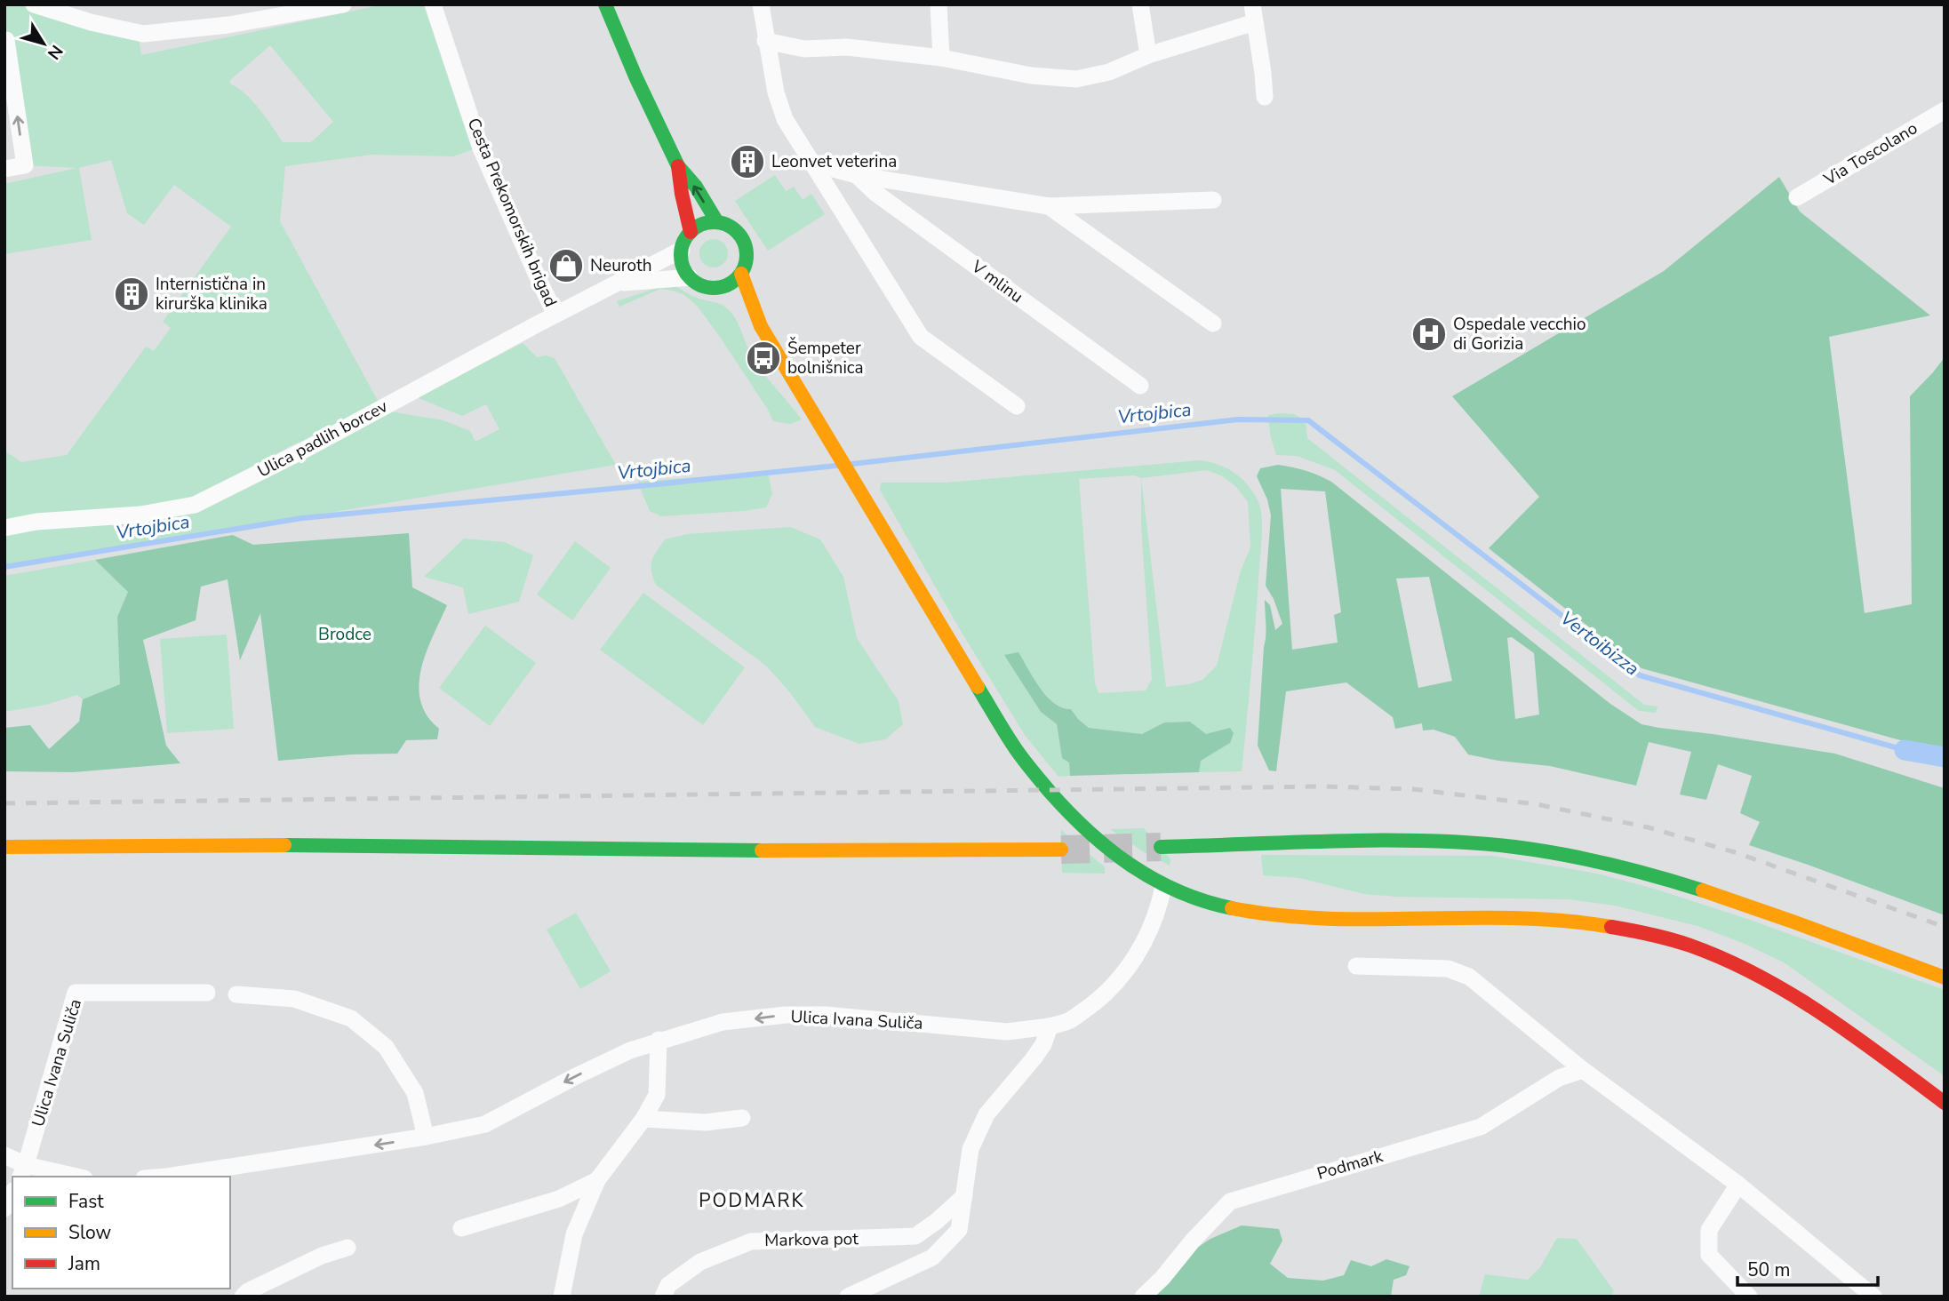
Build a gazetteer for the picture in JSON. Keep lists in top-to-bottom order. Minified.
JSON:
{"streets":{"street":["Via Toscolano","Cesta Prekomorskih brigad","V mlinu","Ulica padlih borcev","Ulica Ivana Suliča","Podmark","Markova pot"]},"crossings":[["Cesta Prekomorskih brigad","Ulica padlih borcev"]],"districts":["PODMARK"],"water":["Vrtojbica","Vertoibizza"],"parks":["Brodce"],"places":{"building":["Leonvet veterina","Internistična in kirurška klinika"],"shop":["Neuroth"],"hospital":["Ospedale vecchio di Gorizia"],"bus stop":["Šempeter bolnišnica"]},"legend":["Fast","Slow","Jam"],"scale_bar":"50 m","north":"bottom right"}
